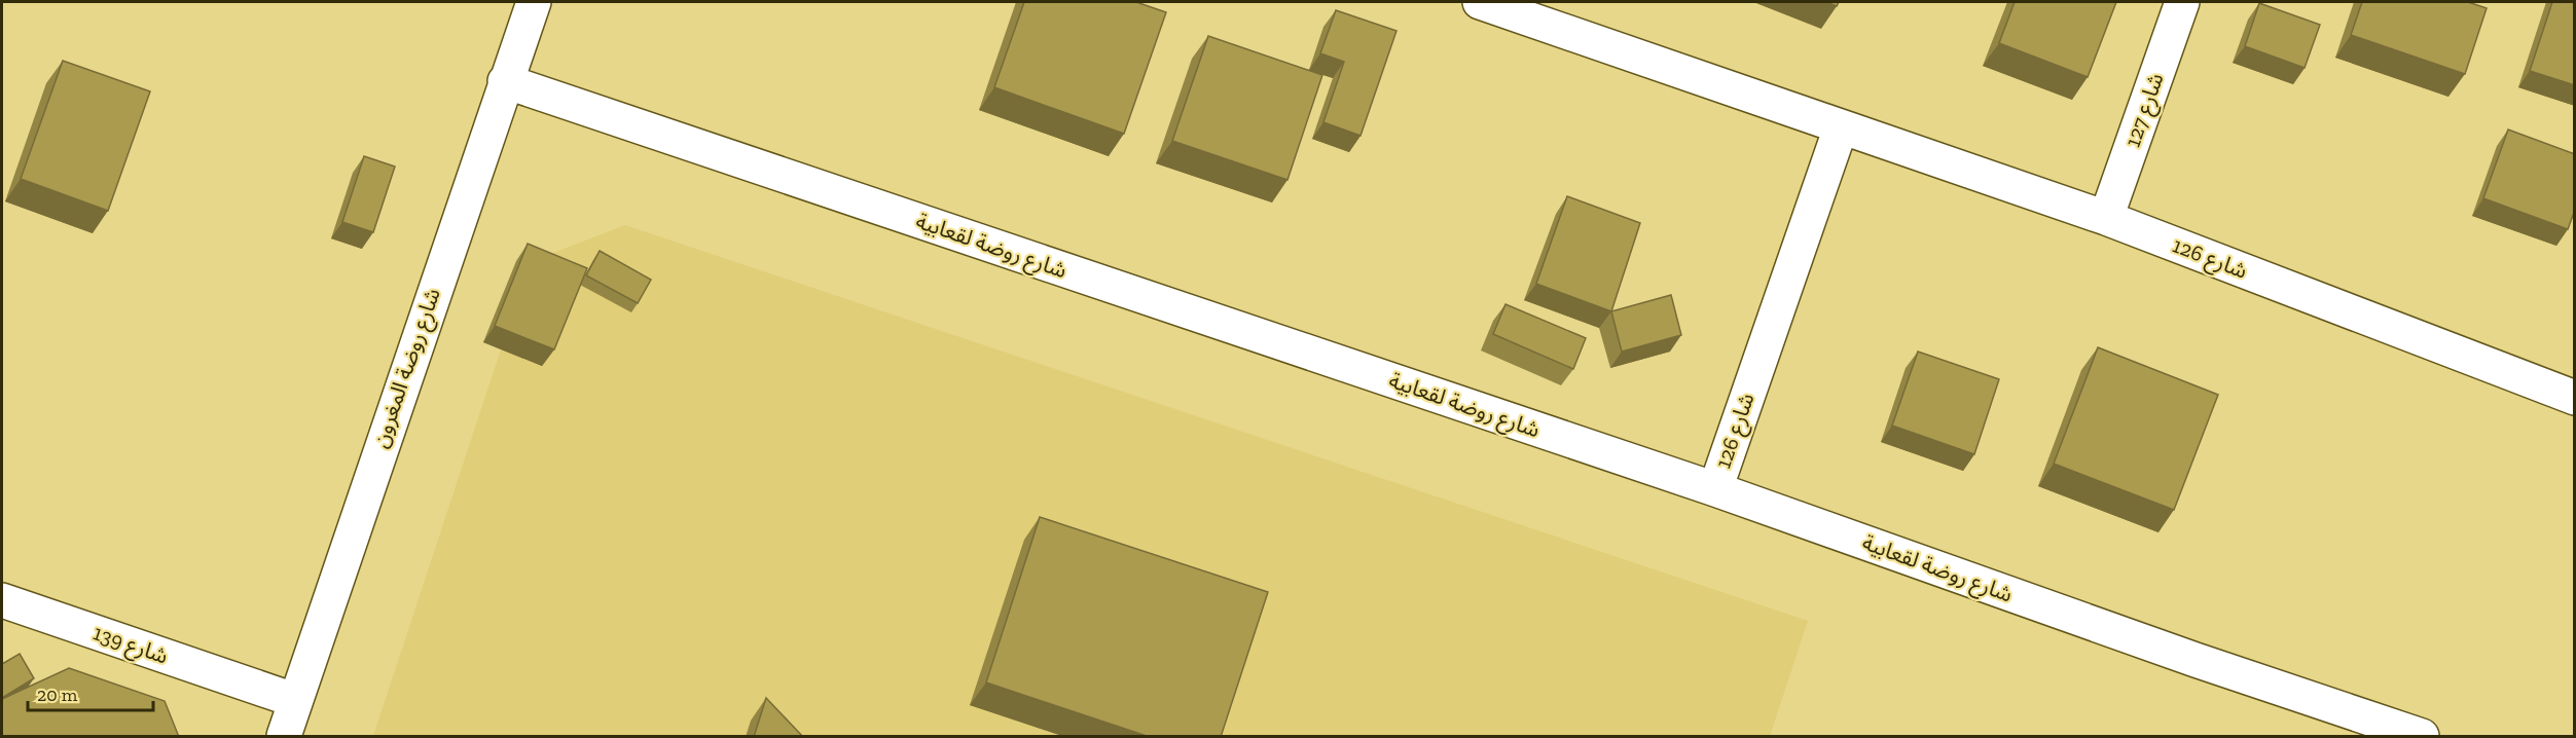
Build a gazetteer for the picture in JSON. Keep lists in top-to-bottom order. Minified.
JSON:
{"streets":{"street":["شارع 127","شارع روضة لقعابية","شارع 126","شارع روضة المغرون","شارع 139"]},"crossings":[["شارع 127","شارع 126"],["شارع روضة لقعابية","شارع 126"],["شارع روضة لقعابية","شارع روضة المغرون"],["شارع روضة المغرون","شارع 139"]],"scale_bar":"20 m"}
